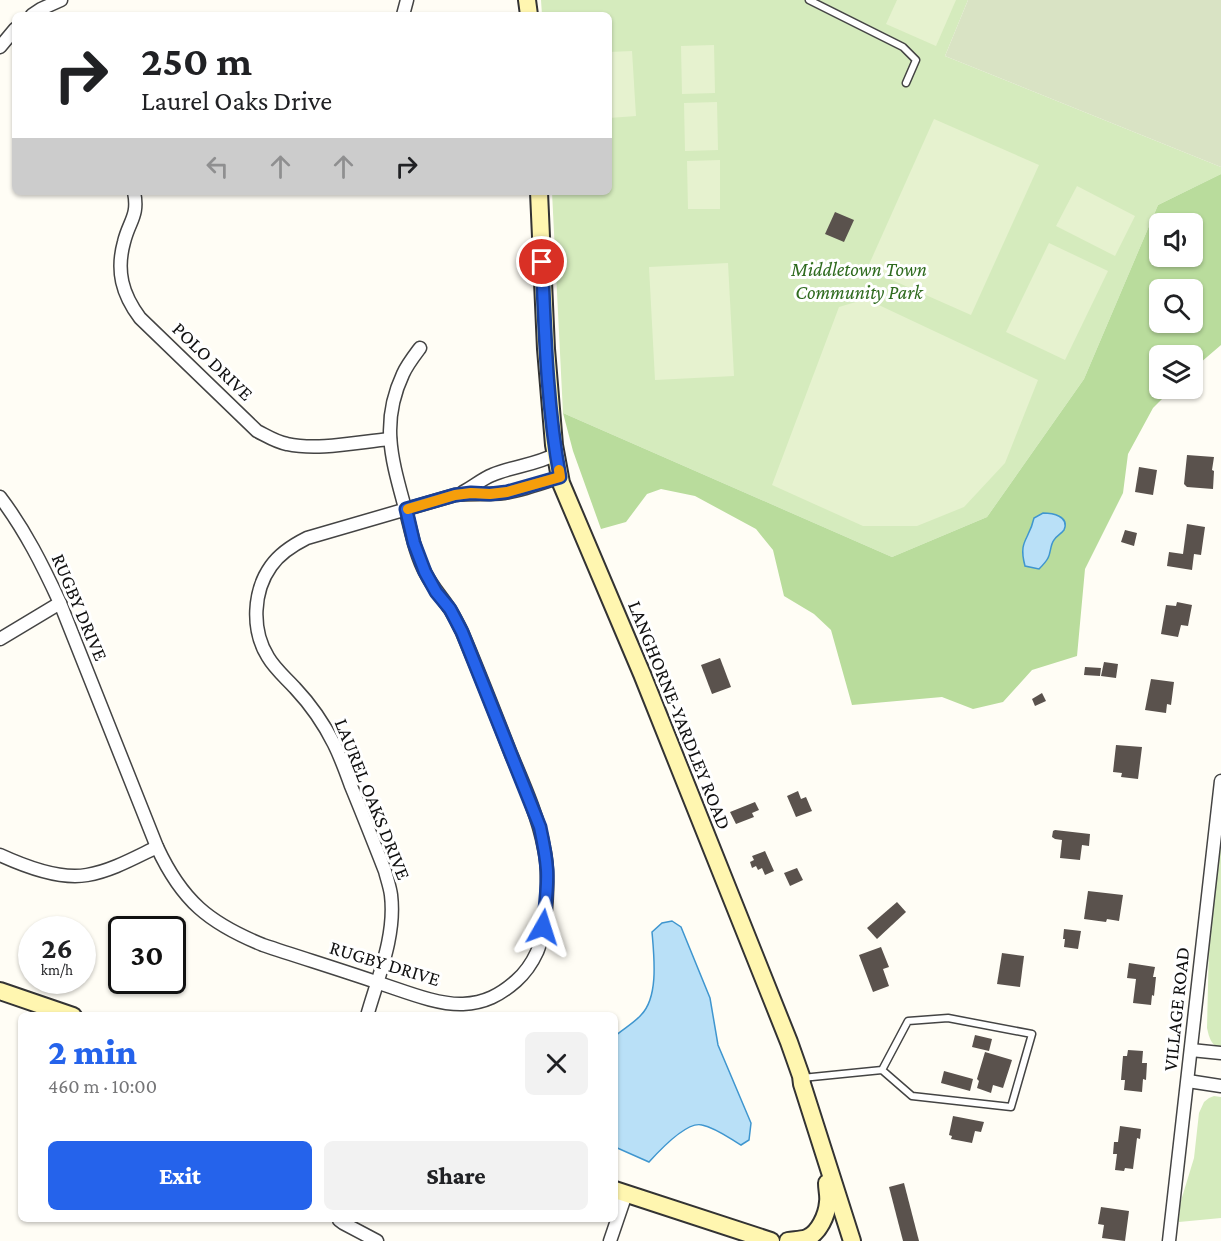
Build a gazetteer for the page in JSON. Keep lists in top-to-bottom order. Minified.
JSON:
{"streets":{"main road":["LANGHORNE-YARDLEY ROAD"],"street":["POLO DRIVE","RUGBY DRIVE","LAUREL OAKS DRIVE","VILLAGE ROAD"]},"crossings":[["POLO DRIVE","RUGBY DRIVE"],["RUGBY DRIVE","LAUREL OAKS DRIVE"],["LANGHORNE-YARDLEY ROAD","LAUREL OAKS DRIVE"]],"parks":["Middletown Town Community Park"],"page":{"turn":["250 m","Laurel Oaks Drive"],"speed":"26 km/h","limit":"30","heading":["2 min","460 m · 10:00"],"buttons":["Exit","Share"]}}
